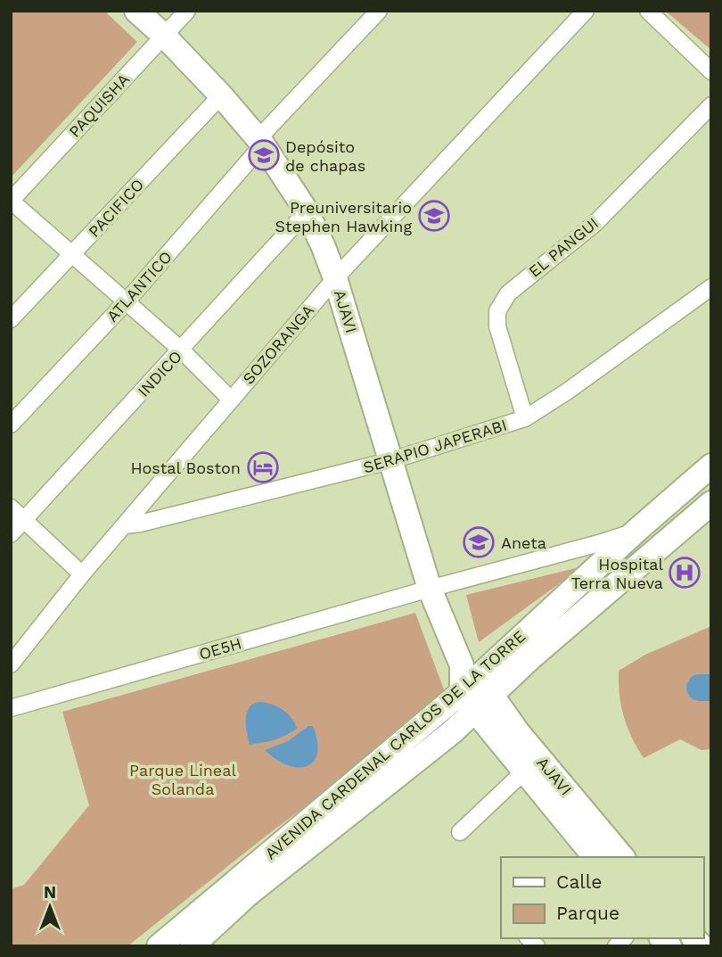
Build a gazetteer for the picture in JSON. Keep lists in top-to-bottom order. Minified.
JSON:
{"streets":{"street":["PAQUISHA","PACIFICO","EL PANGUI","ATLANTICO","AJAVI","SOZORANGA","INDICO","SERAPIO JAPERABI","OE5H","AVENIDA CARDENAL CARLOS DE LA TORRE"]},"crossings":[["PAQUISHA","AJAVI"],["PACIFICO","AJAVI"],["EL PANGUI","SERAPIO JAPERABI"],["ATLANTICO","AJAVI"],["AJAVI","SOZORANGA"],["AJAVI","INDICO"],["AJAVI","SERAPIO JAPERABI"],["AJAVI","OE5H"],["AJAVI","AVENIDA CARDENAL CARLOS DE LA TORRE"],["SOZORANGA","SERAPIO JAPERABI"],["OE5H","AVENIDA CARDENAL CARLOS DE LA TORRE"]],"parks":["Parque Lineal Solanda"],"places":{"school or university":["Depósito de chapas","Preuniversitario Stephen Hawking","Aneta"],"hotel":["Hostal Boston"],"hospital":["Hospital Terra Nueva"]},"legend":["Calle","Parque"],"north":"top"}
